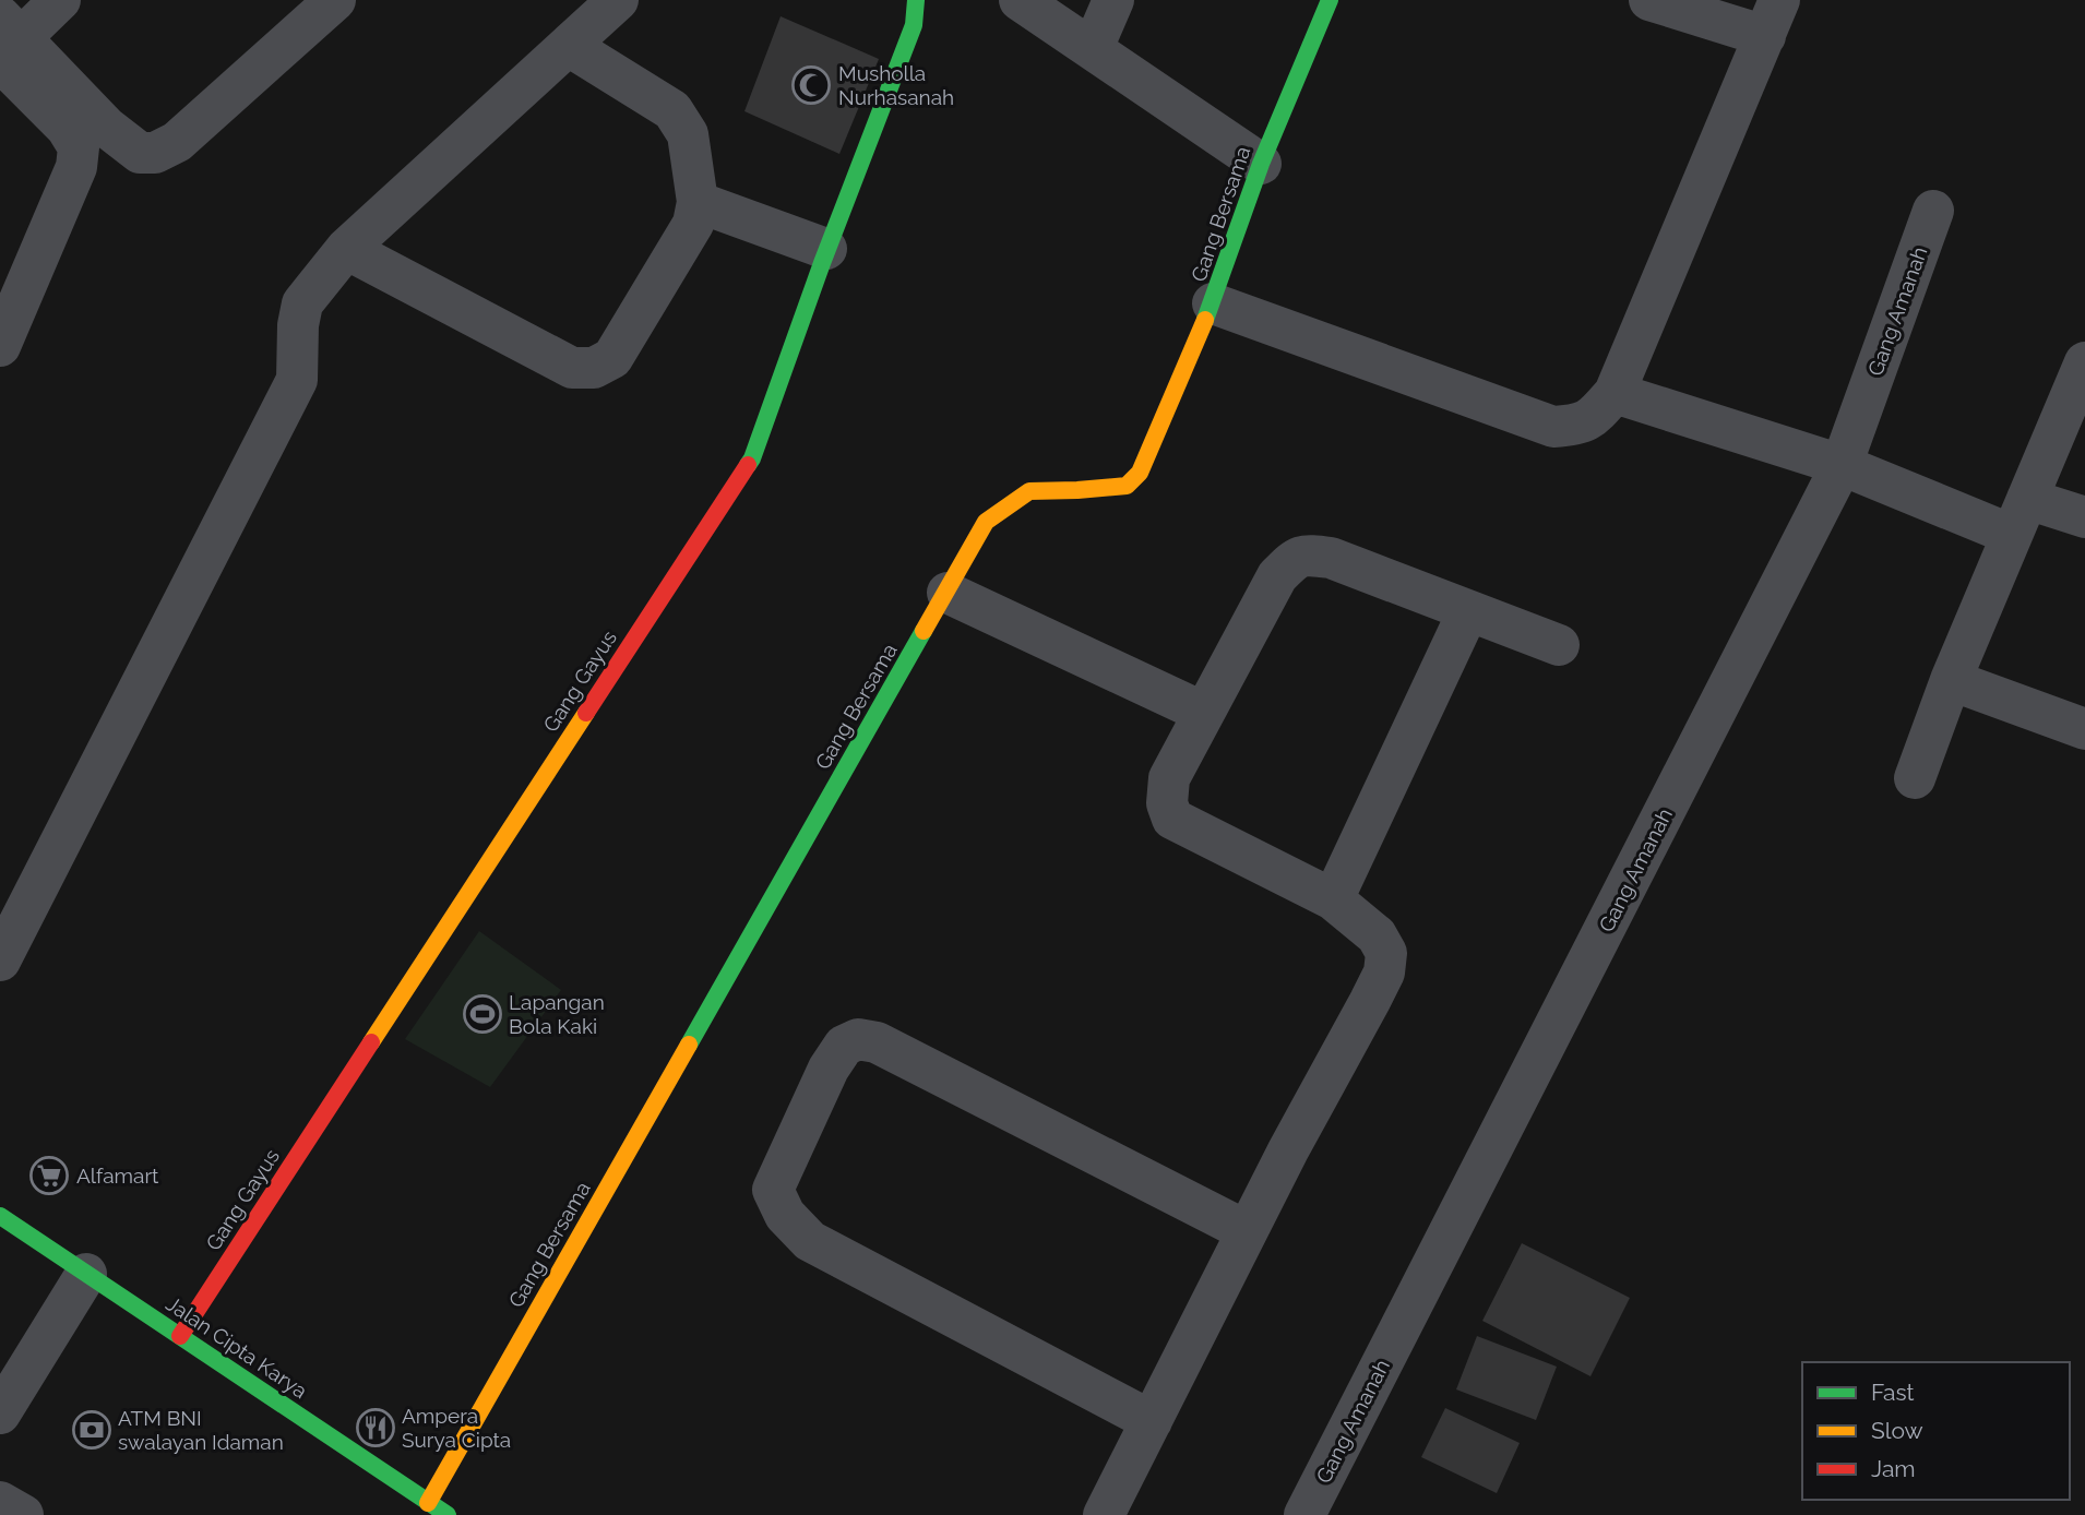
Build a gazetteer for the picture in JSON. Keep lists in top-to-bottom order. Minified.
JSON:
{"streets":{"street":["Gang Bersama","Gang Amanah","Gang Gayus","Jalan Cipta Karya"]},"crossings":[["Gang Bersama","Jalan Cipta Karya"],["Gang Gayus","Jalan Cipta Karya"]],"places":{"mosque":["Musholla Nurhasanah"],"sports":["Lapangan Bola Kaki"],"supermarket":["Alfamart"],"restaurant":["Ampera Surya Cipta"],"bank":["ATM BNI swalayan Idaman"]},"legend":["Fast","Slow","Jam"]}
